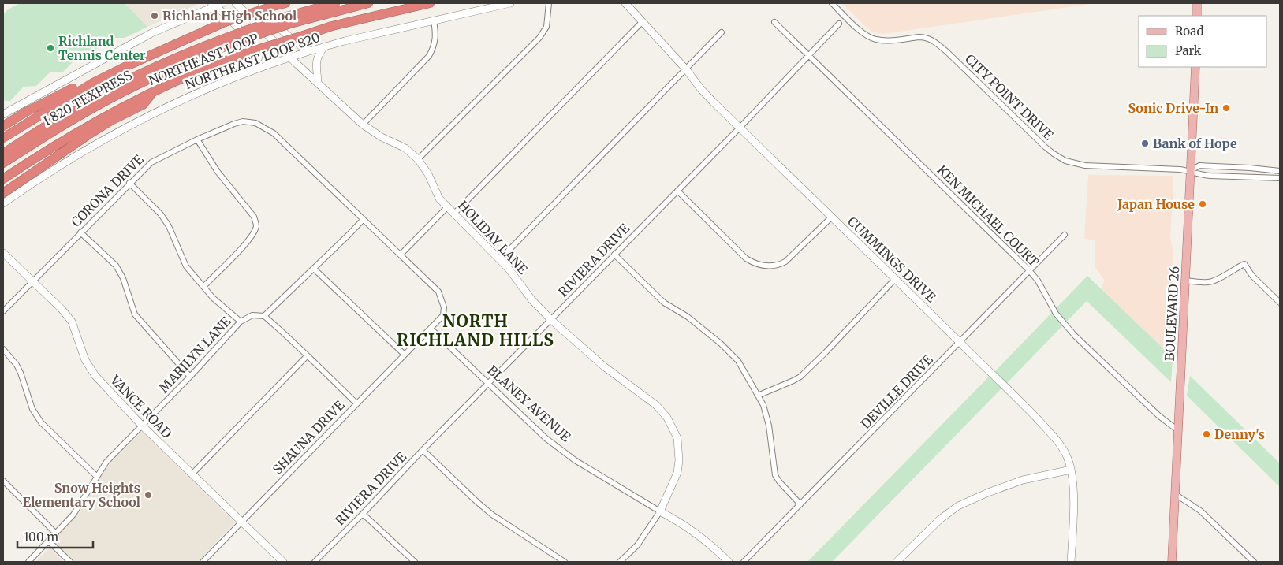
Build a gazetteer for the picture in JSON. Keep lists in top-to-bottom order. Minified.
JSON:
{"streets":{"highway":["NORTHEAST LOOP","I 820 TEXPRESS"],"main road":["BOULEVARD 26"],"street":["NORTHEAST LOOP 820","CITY POINT DRIVE","CORONA DRIVE","KEN MICHAEL COURT","HOLIDAY LANE","CUMMINGS DRIVE","RIVIERA DRIVE","MARILYN LANE","DEVILLE DRIVE","BLANEY AVENUE","VANCE ROAD","SHAUNA DRIVE"]},"crossings":[["NORTHEAST LOOP 820","HOLIDAY LANE"],["CITY POINT DRIVE","BOULEVARD 26"],["CORONA DRIVE","VANCE ROAD"],["KEN MICHAEL COURT","RIVIERA DRIVE"],["KEN MICHAEL COURT","BOULEVARD 26"],["KEN MICHAEL COURT","DEVILLE DRIVE"],["HOLIDAY LANE","RIVIERA DRIVE"],["HOLIDAY LANE","BLANEY AVENUE"],["CUMMINGS DRIVE","RIVIERA DRIVE"],["CUMMINGS DRIVE","DEVILLE DRIVE"],["RIVIERA DRIVE","BLANEY AVENUE"],["MARILYN LANE","VANCE ROAD"],["BLANEY AVENUE","SHAUNA DRIVE"],["VANCE ROAD","SHAUNA DRIVE"]],"districts":["NORTH RICHLAND HILLS"],"places":["Richland High School","Richland Tennis Center","Sonic Drive-In","Bank of Hope","Japan House","Denny's","Snow Heights Elementary School"],"legend":["Road","Park"],"scale_bar":"100 m"}
